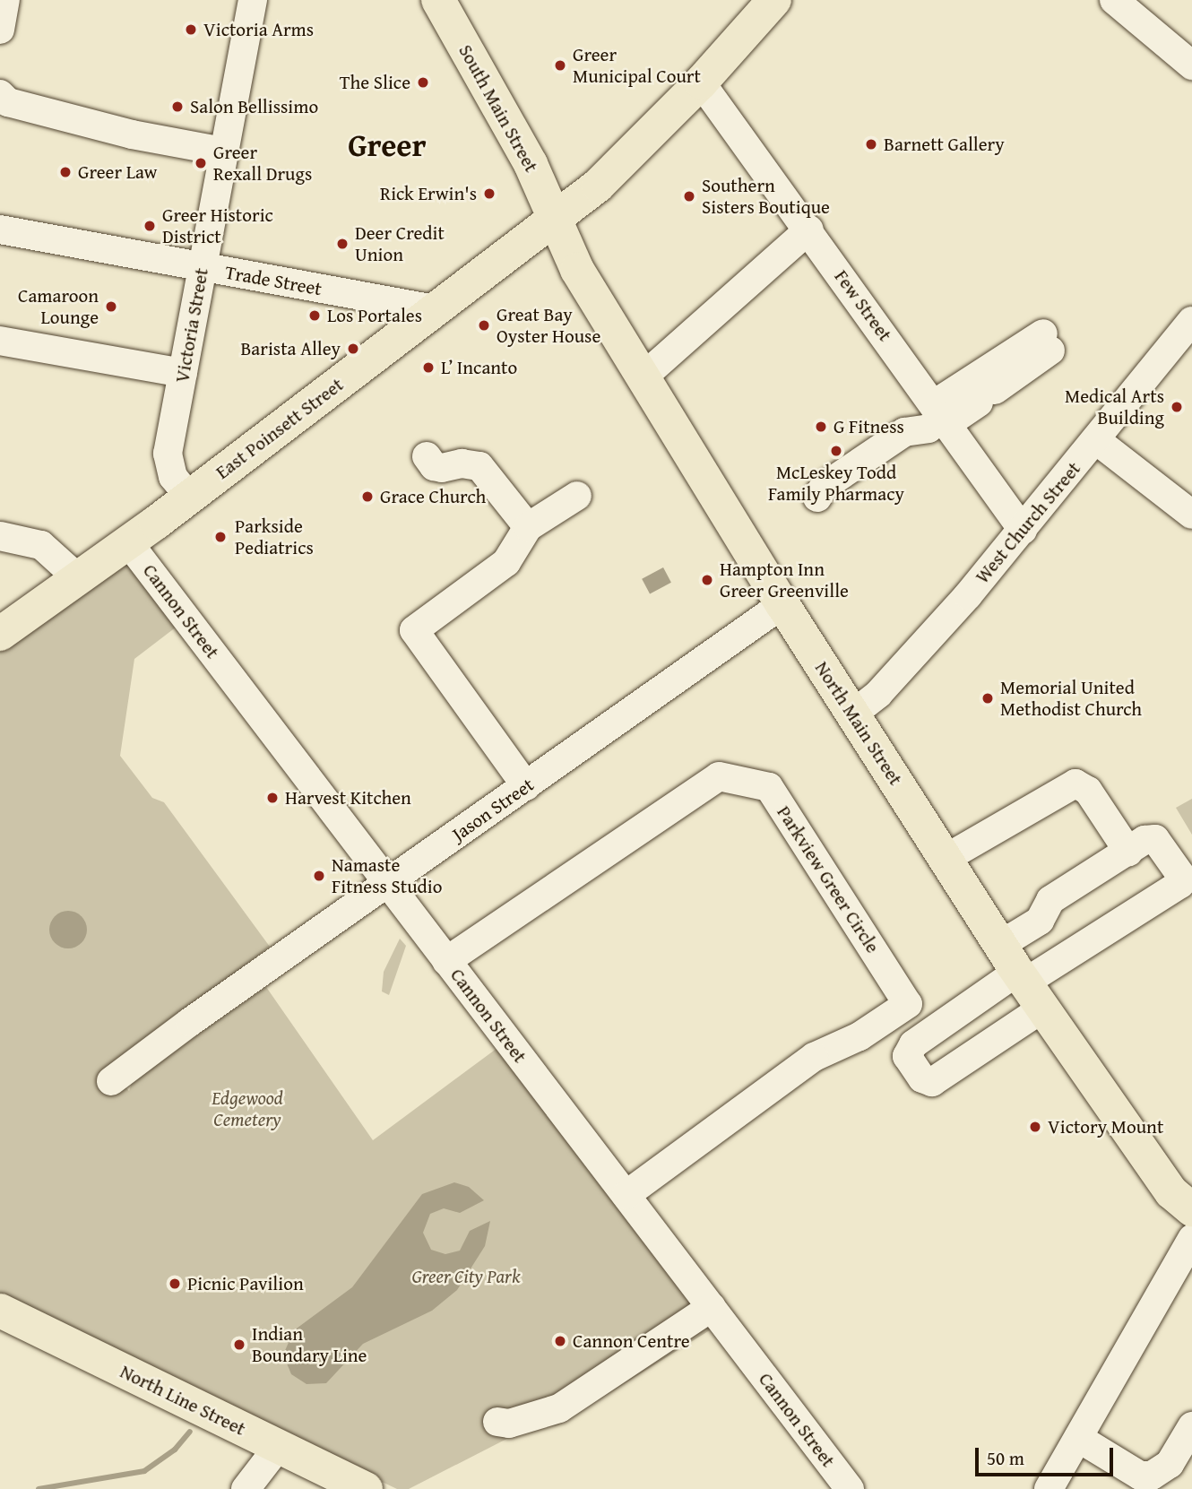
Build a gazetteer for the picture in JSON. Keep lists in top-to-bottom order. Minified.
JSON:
{"streets":{"main road":["South Main Street","East Poinsett Street","North Main Street","North Line Street"],"street":["Trade Street","Few Street","Victoria Street","West Church Street","Cannon Street","Jason Street","Parkview Greer Circle"]},"crossings":[["South Main Street","East Poinsett Street"],["South Main Street","North Main Street"],["Trade Street","Victoria Street"],["Trade Street","East Poinsett Street"],["Few Street","East Poinsett Street"],["Few Street","West Church Street"],["Victoria Street","East Poinsett Street"],["East Poinsett Street","Cannon Street"],["East Poinsett Street","North Main Street"],["West Church Street","North Main Street"],["Cannon Street","Jason Street"],["Cannon Street","Parkview Greer Circle"],["North Main Street","Jason Street"]],"districts":["Greer"],"parks":["Edgewood Cemetery","Greer City Park"],"places":["Victoria Arms","Greer Municipal Court","The Slice","Salon Bellissimo","Barnett Gallery","Greer Rexall Drugs","Greer Law","Rick Erwin's","Southern Sisters Boutique","Greer Historic District","Deer Credit Union","Camaroon Lounge","Los Portales","Great Bay Oyster House","Barista Alley","L’ Incanto","Medical Arts Building","G Fitness","McLeskey Todd Family Pharmacy","Grace Church","Parkside Pediatrics","Hampton Inn Greer Greenville","Memorial United Methodist Church","Harvest Kitchen","Namaste Fitness Studio","Victory Mount","Picnic Pavilion","Cannon Centre","Indian Boundary Line"],"scale_bar":"50 m"}
